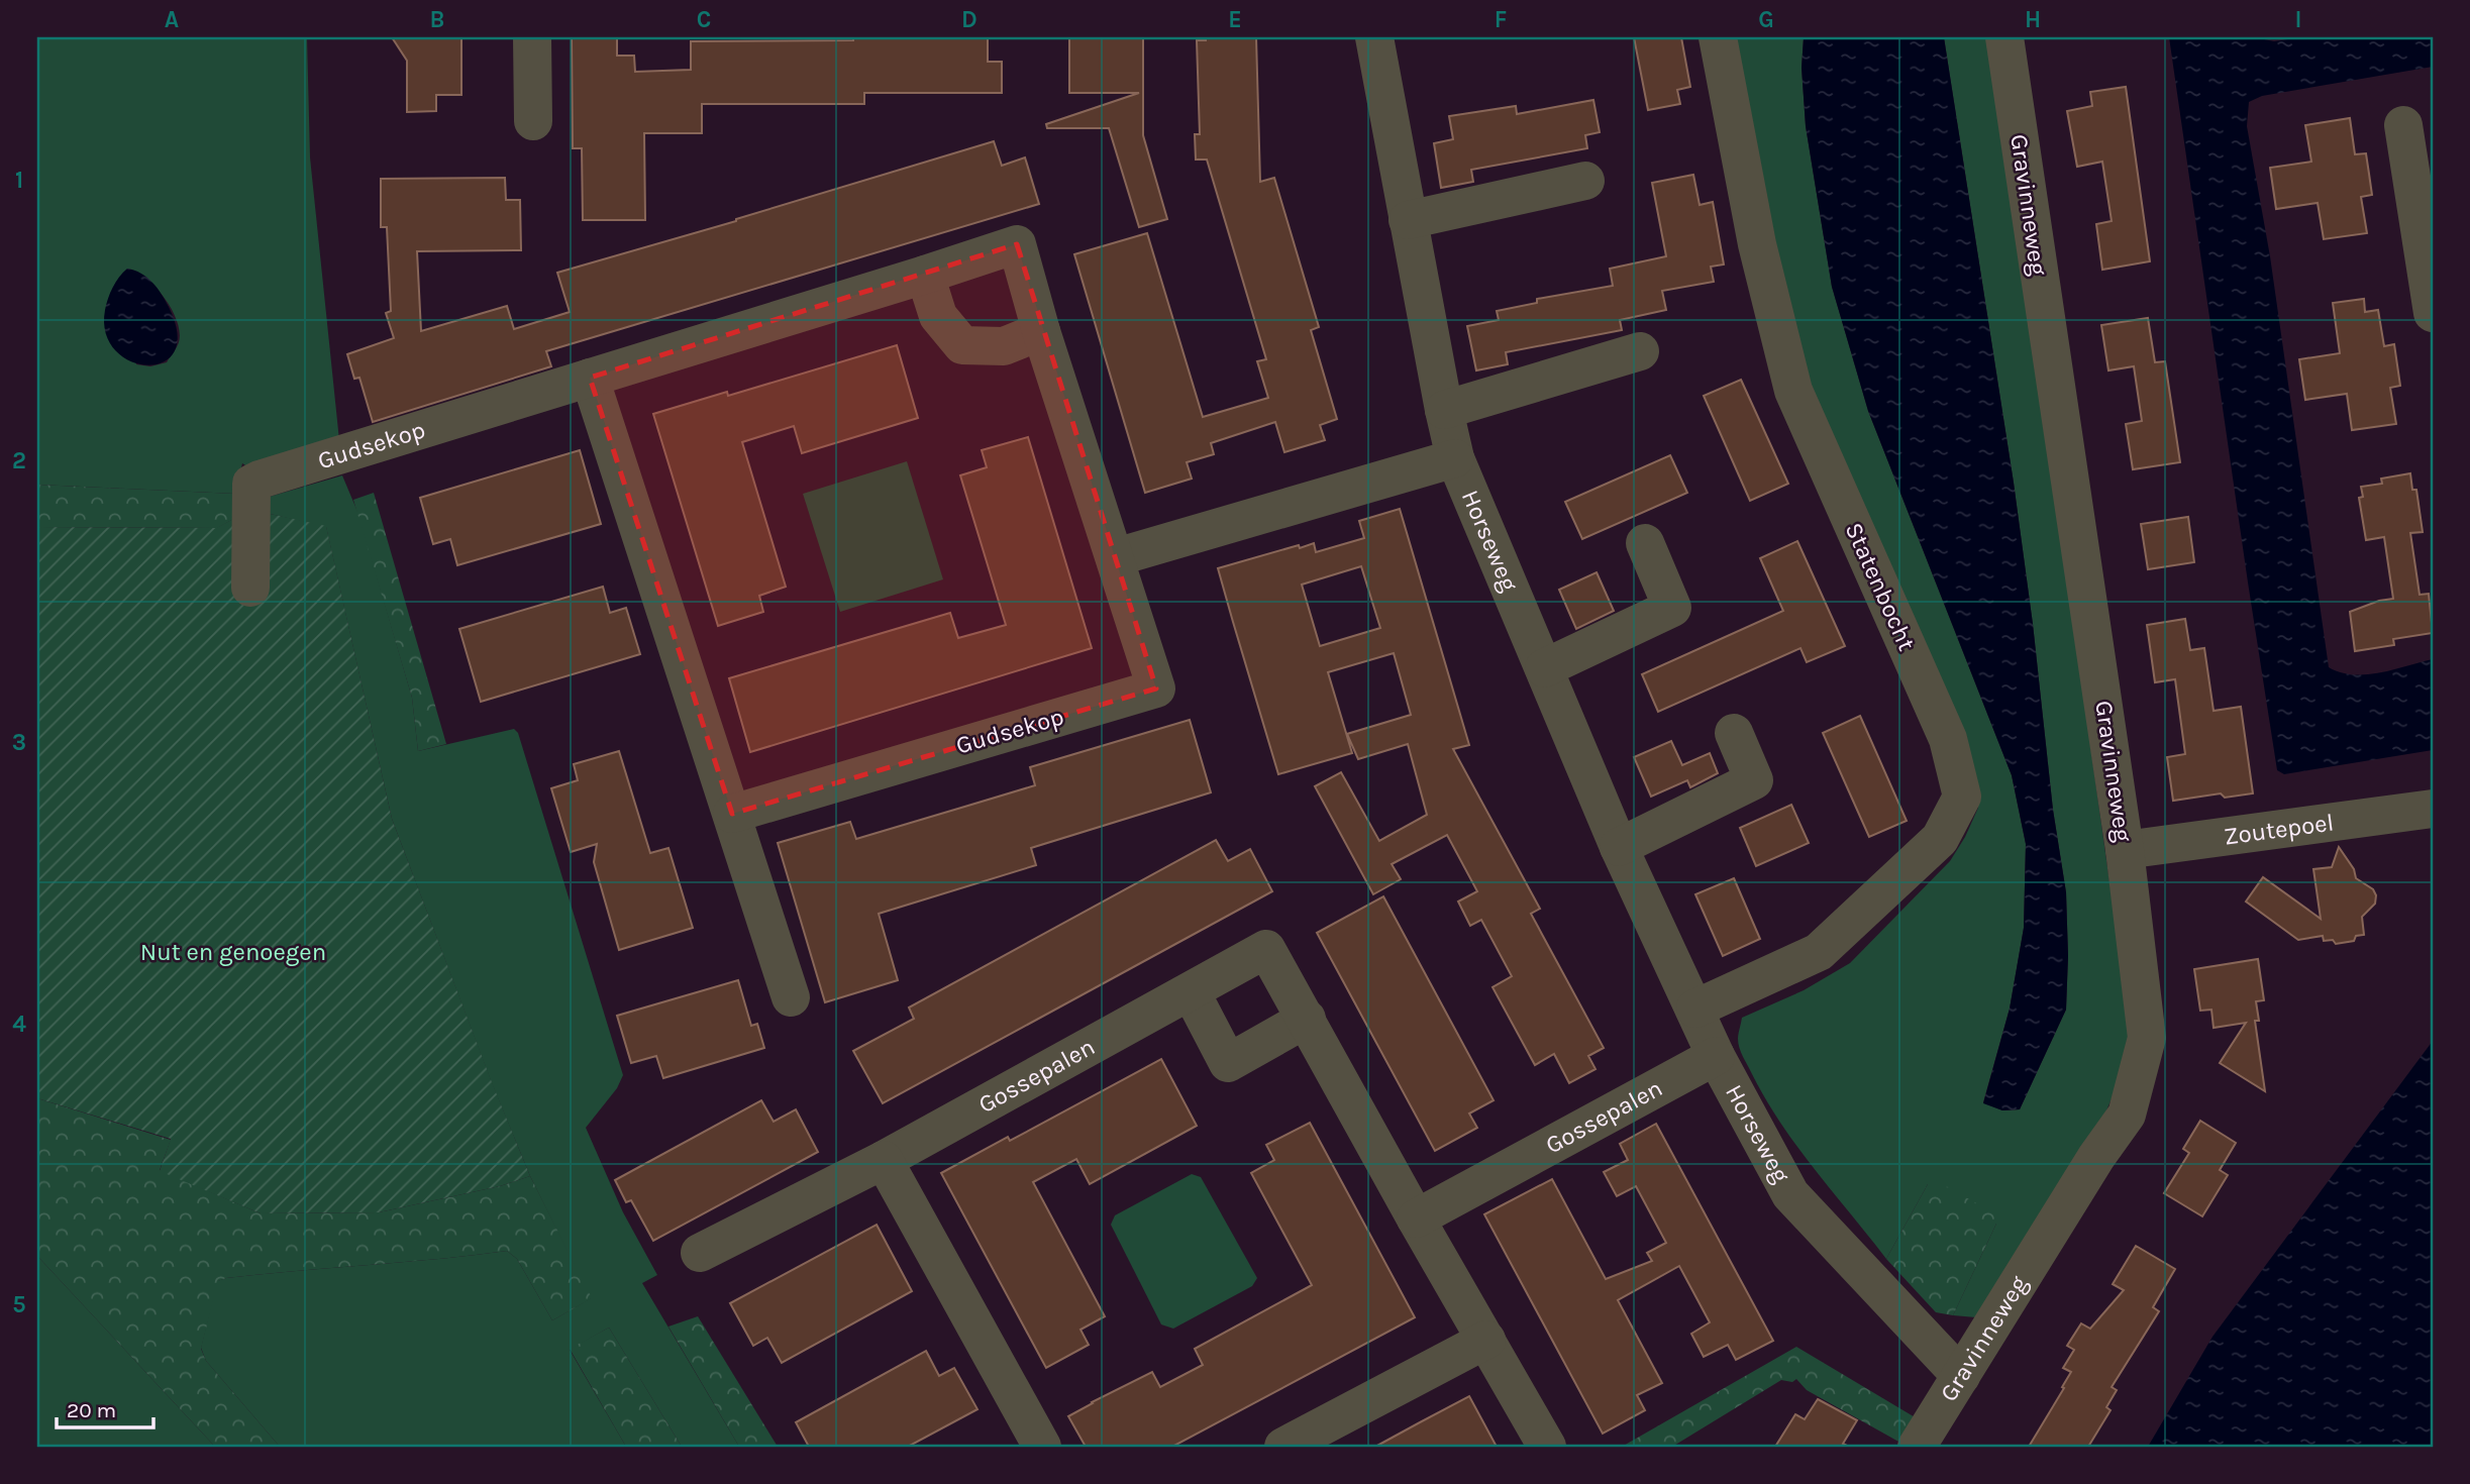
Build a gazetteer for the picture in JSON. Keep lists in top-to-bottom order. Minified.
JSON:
{"streets":{"street":["Gravinneweg","Gudsekop","Horseweg","Statenbocht","Zoutepoel","Gossepalen"]},"crossings":[["Gravinneweg","Horseweg"],["Gravinneweg","Zoutepoel"],["Horseweg","Statenbocht"],["Horseweg","Gossepalen"]],"parks":["Nut en genoegen"],"scale_bar":"20 m","grid":{"columns":["A","B","C","D","E","F","G","H","I"],"rows":["1","2","3","4","5"]}}
